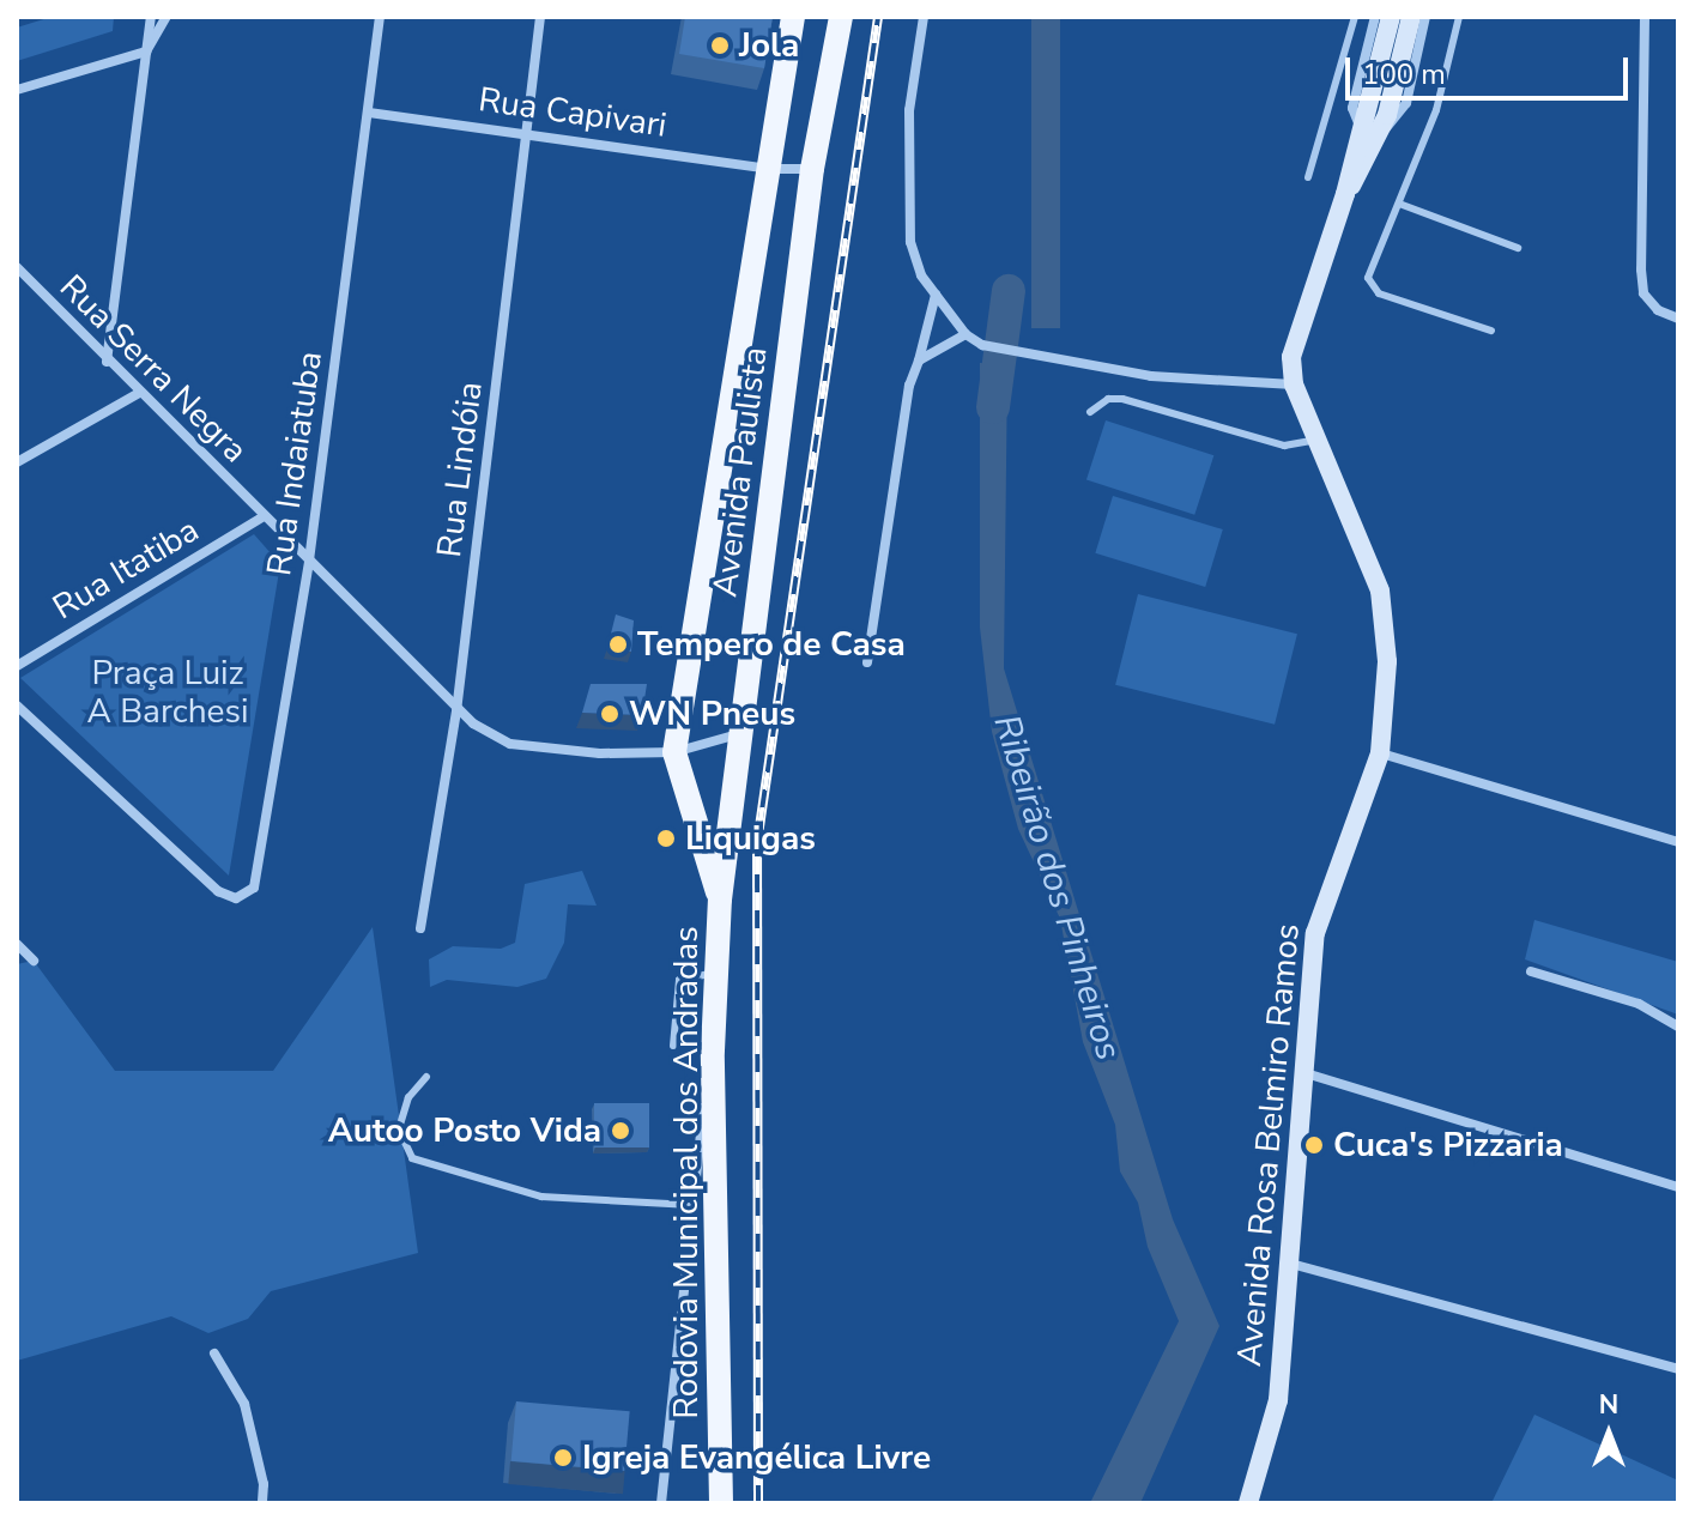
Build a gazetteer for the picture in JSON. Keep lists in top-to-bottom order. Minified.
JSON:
{"streets":{"main road":["Avenida Paulista","Avenida Rosa Belmiro Ramos","Rodovia Municipal dos Andradas"],"street":["Rua Capivari","Rua Serra Negra","Rua Indaiatuba","Rua Lindóia","Rua Itatiba"]},"crossings":[["Rua Capivari","Rua Indaiatuba"],["Rua Capivari","Rua Lindóia"],["Rua Capivari","Avenida Paulista"],["Rua Serra Negra","Rua Indaiatuba"],["Rua Serra Negra","Rua Lindóia"],["Rua Serra Negra","Avenida Paulista"],["Rua Serra Negra","Rua Itatiba"],["Avenida Paulista","Rodovia Municipal dos Andradas"]],"water":["Ribeirão dos Pinheiros"],"parks":["Praça Luiz A Barchesi"],"places":["Jola","Tempero de Casa","WN Pneus","Liquigas","Autoo Posto Vida","Cuca's Pizzaria","Igreja Evangélica Livre"],"scale_bar":"100 m","north":"top"}
